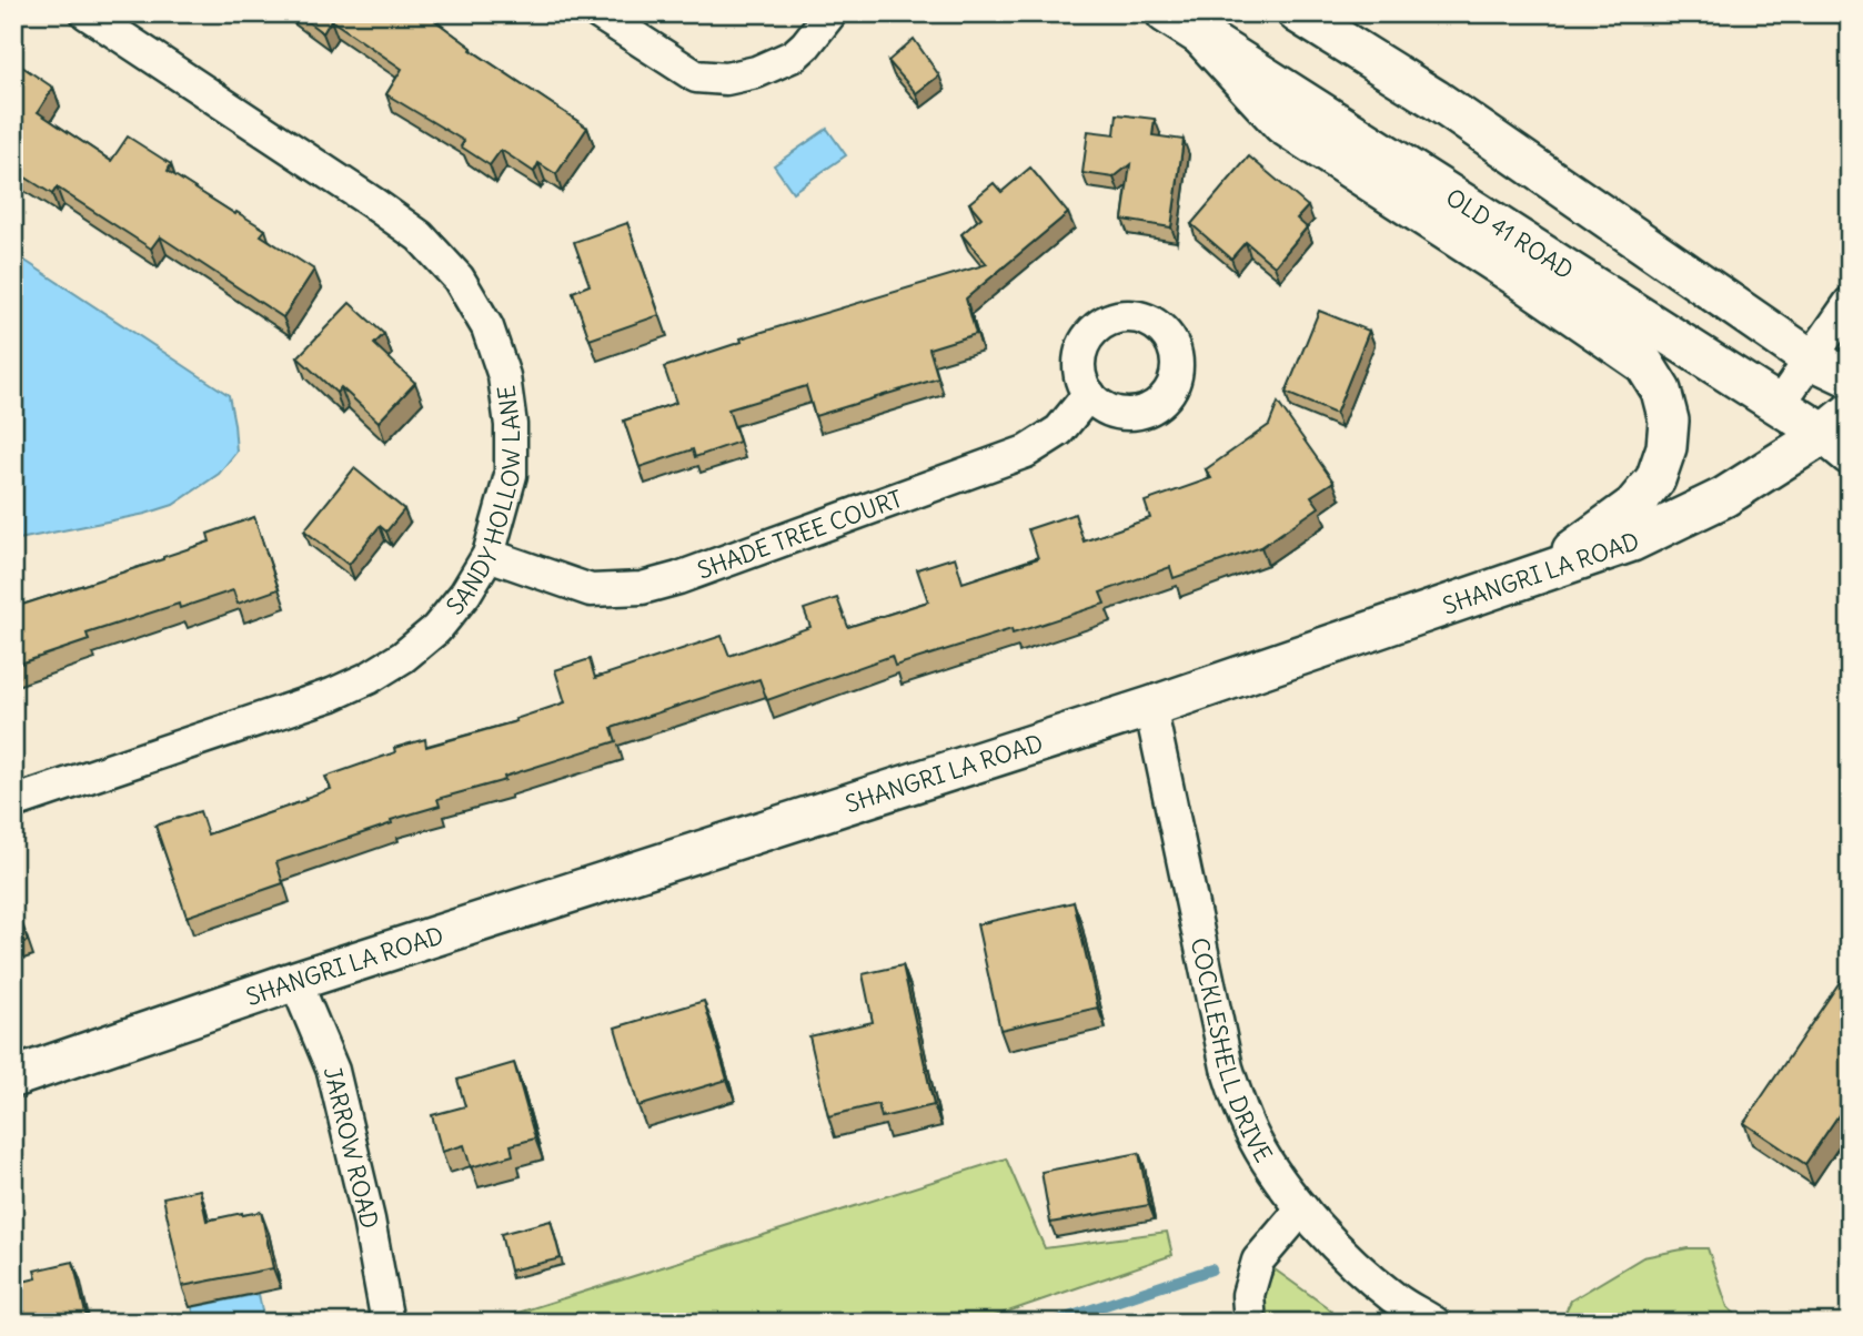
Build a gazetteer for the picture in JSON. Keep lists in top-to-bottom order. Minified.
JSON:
{"streets":{"street":["OLD 41 ROAD","SANDY HOLLOW LANE","SHADE TREE COURT","SHANGRI LA ROAD","COCKLESHELL DRIVE","JARROW ROAD"]},"crossings":[["OLD 41 ROAD","SHANGRI LA ROAD"],["SANDY HOLLOW LANE","SHADE TREE COURT"],["SHANGRI LA ROAD","COCKLESHELL DRIVE"],["SHANGRI LA ROAD","JARROW ROAD"]]}
